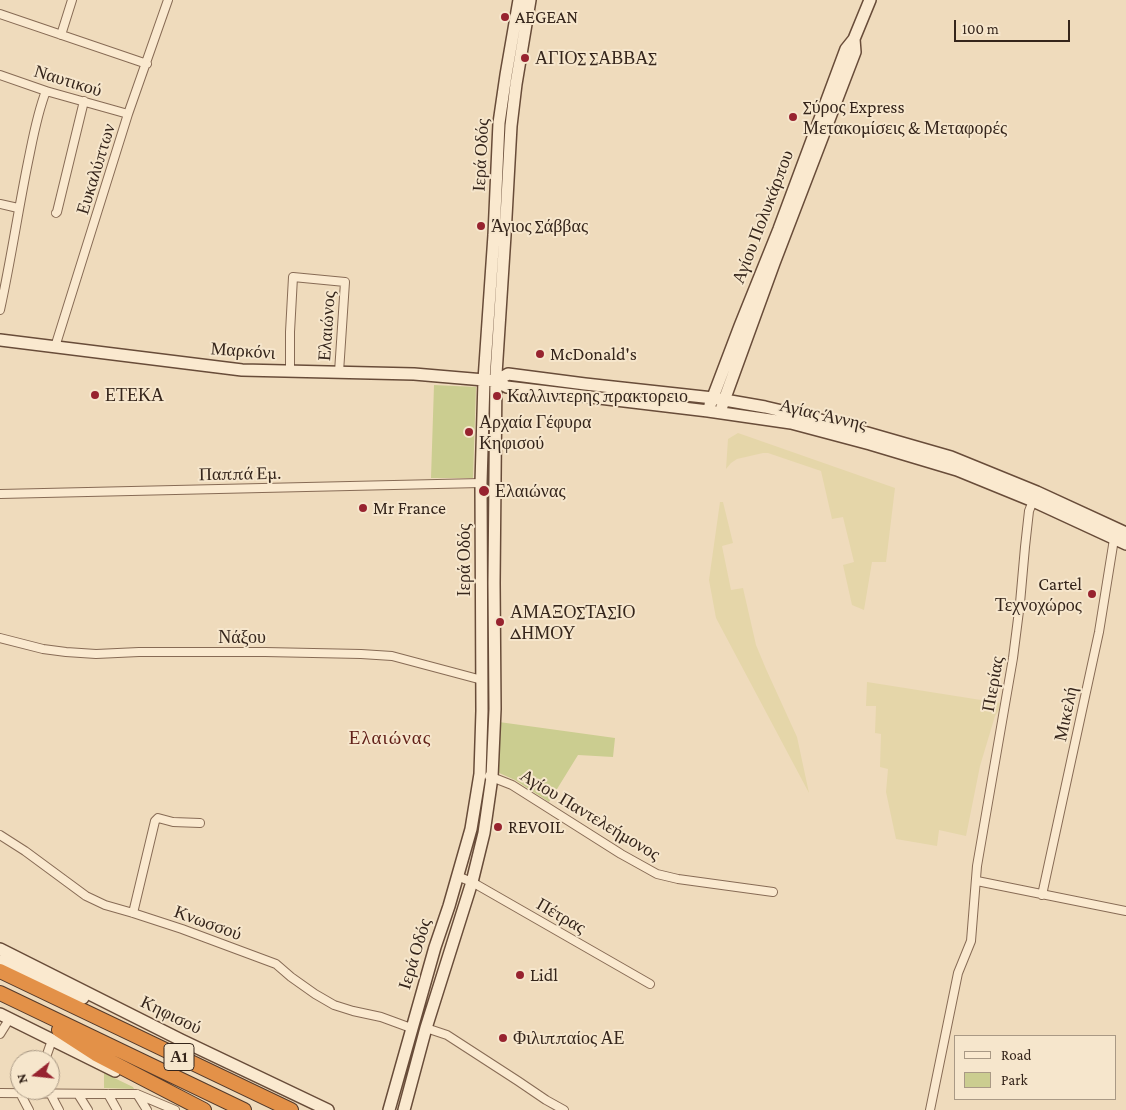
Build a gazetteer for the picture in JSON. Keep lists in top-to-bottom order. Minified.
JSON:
{"streets":{"highway":["Α1"],"main road":["Ιερά Οδός","Αγίου Πολυκάρπου","Μαρκόνι","Αγίας Άννης","Κηφισού"],"street":["Ναυτικού","Ευκαλύπτων","Ελαιώνος","Παππά Εμ.","Νάξου","Πιερίας","Μικελή","Αγίου Παντελεήμονος","Πέτρας","Κνωσσού"]},"crossings":[["Ναυτικού","Ευκαλύπτων"],["Ιερά Οδός","Μαρκόνι"],["Ιερά Οδός","Αγίας Άννης"],["Ιερά Οδός","Παππά Εμ."],["Ιερά Οδός","Νάξου"],["Ιερά Οδός","Αγίου Παντελεήμονος"],["Ιερά Οδός","Πέτρας"],["Ιερά Οδός","Κνωσσού"],["Ευκαλύπτων","Μαρκόνι"],["Αγίου Πολυκάρπου","Αγίας Άννης"],["Ελαιώνος","Μαρκόνι"],["Μαρκόνι","Αγίας Άννης"],["Αγίας Άννης","Πιερίας"],["Αγίας Άννης","Μικελή"]],"districts":["Ελαιώνας"],"places":["AEGEAN","ΑΓΙΟΣ ΣΑΒΒΑΣ","Σύρος Express Μετακομίσεις & Μεταφορές","Άγιος Σάββας","McDonald's","ΕΤΕΚΑ","Καλλιντερης πρακτορειο","Αρχαία Γέφυρα Κηφισού","Ελαιώνας","Mr France","Cartel Τεχνοχώρος","ΑΜΑΞΟΣΤΑΣΙΟ ΔΗΜΟΥ","REVOIL","Lidl","Φιλιππαίος ΑΕ"],"legend":["Road","Park"],"scale_bar":"100 m","north":"left"}
